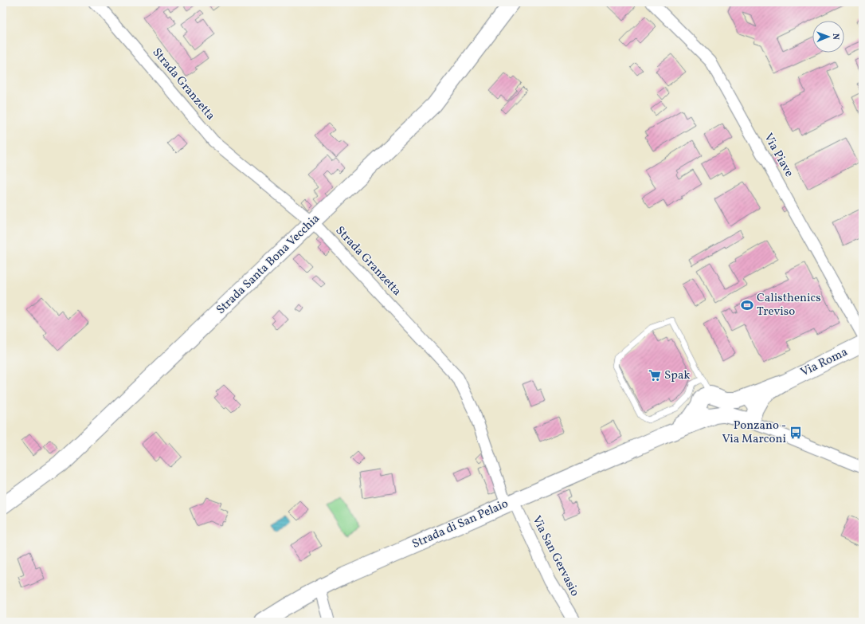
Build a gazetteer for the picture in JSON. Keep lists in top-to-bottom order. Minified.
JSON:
{"streets":{"main road":["Strada Santa Bona Vecchia","Via Roma","Strada di San Pelaio"],"street":["Strada Granzetta","Via Piave","Via San Gervasio"]},"crossings":[["Strada Granzetta","Strada Santa Bona Vecchia"],["Strada Granzetta","Strada di San Pelaio"],["Strada Granzetta","Via San Gervasio"],["Via Roma","Strada di San Pelaio"],["Strada di San Pelaio","Via San Gervasio"]],"places":{"sports":["Calisthenics Treviso"],"supermarket":["Spak"],"bus stop":["Ponzano - Via Marconi"]},"north":"right"}
